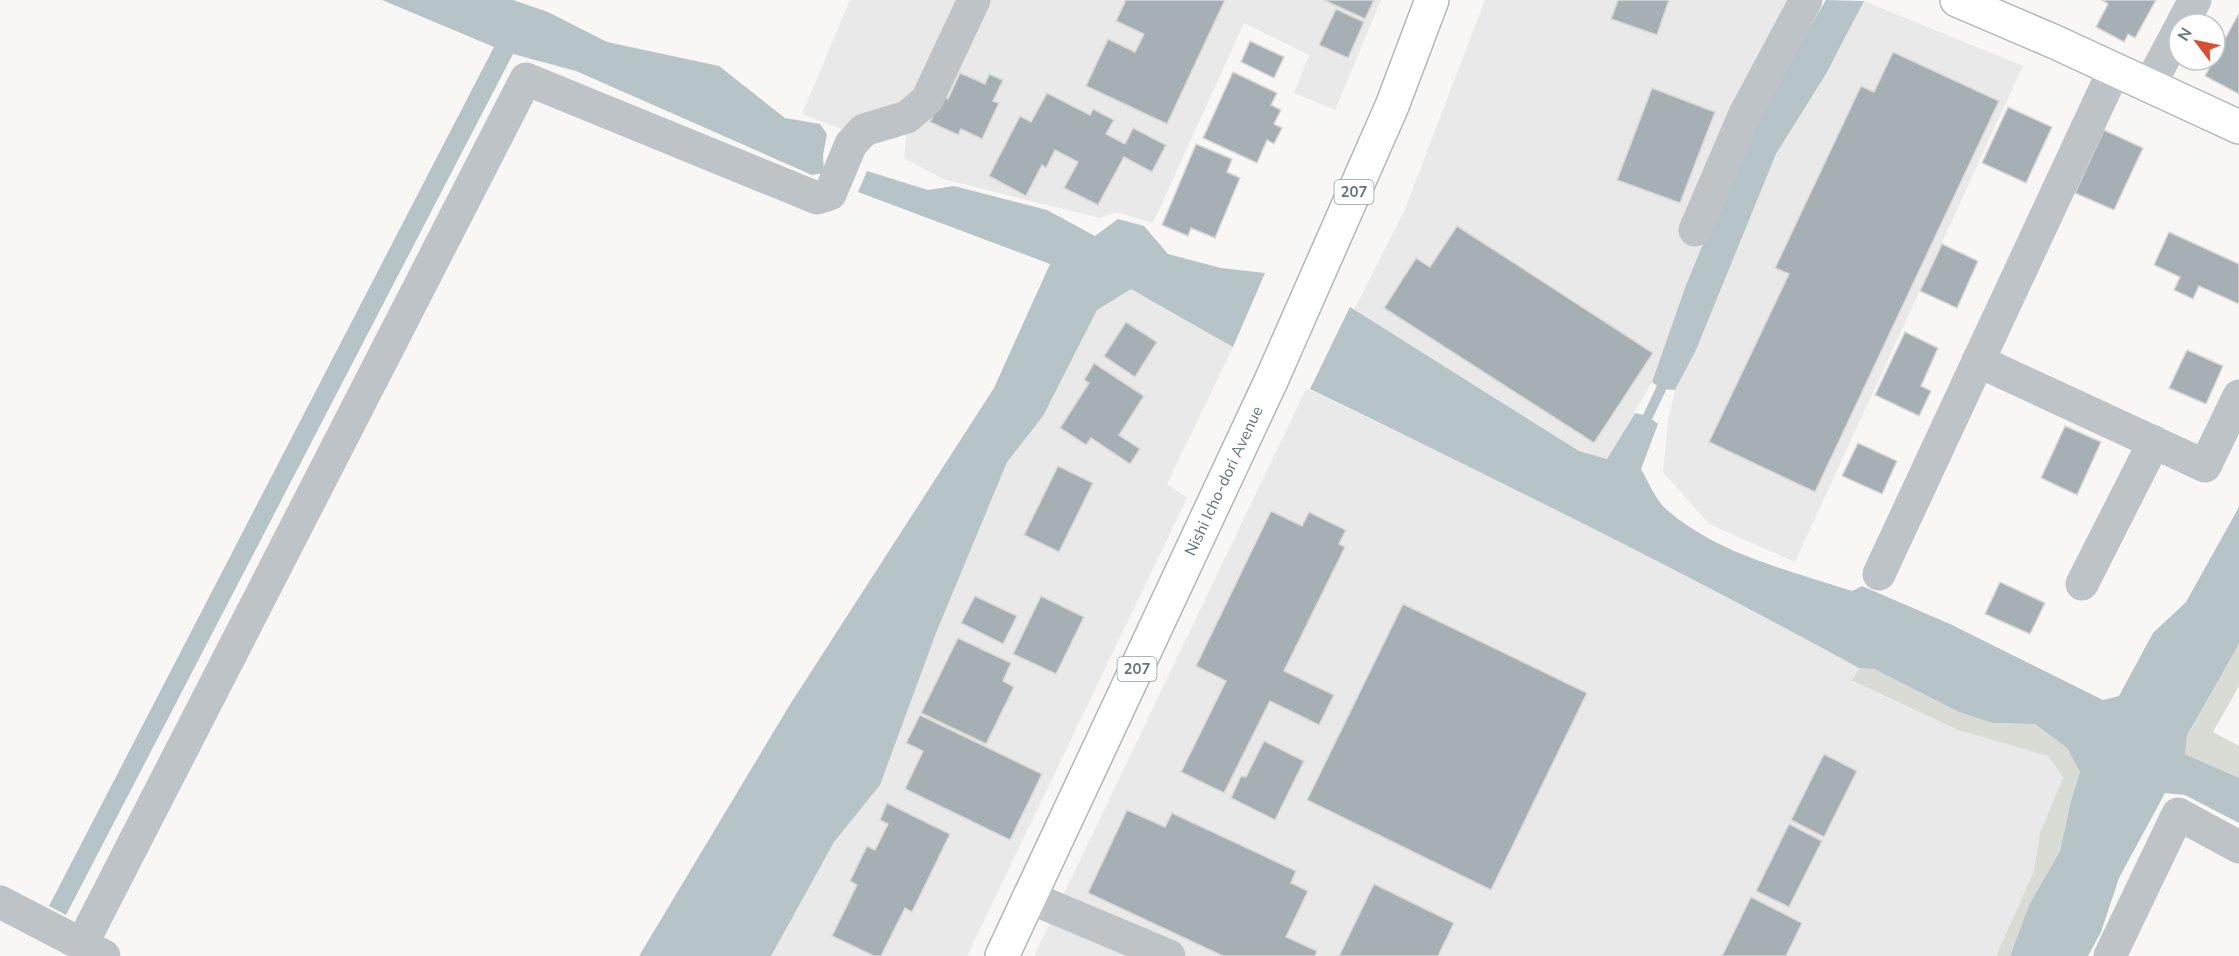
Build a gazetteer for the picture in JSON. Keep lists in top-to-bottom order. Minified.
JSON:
{"streets":{"main road":["207","Nishi Icho-dori Avenue"]},"north":"top left"}
